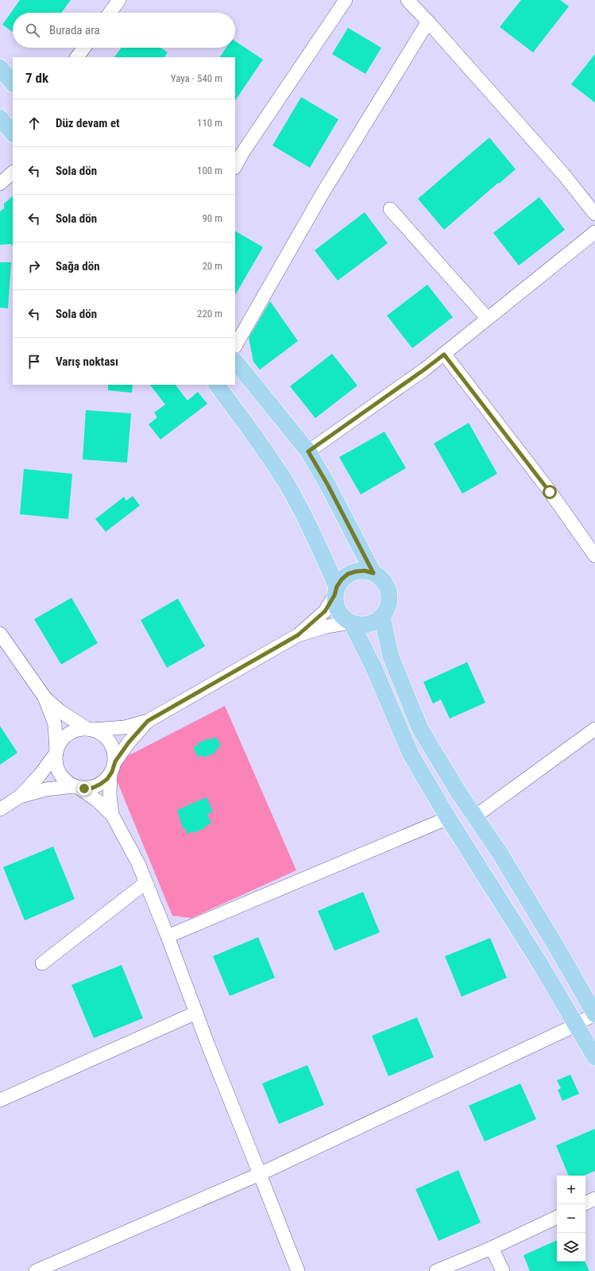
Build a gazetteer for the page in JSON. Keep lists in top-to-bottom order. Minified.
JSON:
{"page":{"search":"Burada ara","heading":["7 dk","Yaya · 540 m"],"list":[["Düz devam et","110 m"],["Sola dön","100 m"],["Sola dön","90 m"],["Sağa dön","20 m"],["Sola dön","220 m"],"Varış noktası"],"map_buttons":["+","−"]}}
